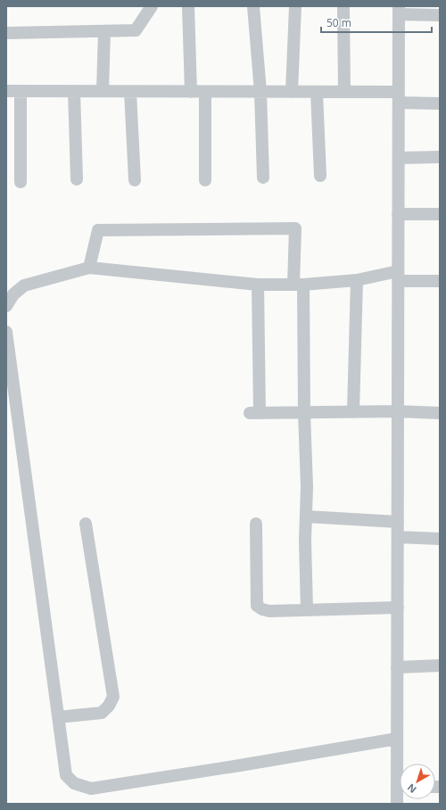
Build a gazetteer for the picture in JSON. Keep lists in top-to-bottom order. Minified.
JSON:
{"scale_bar":"50 m","north":"bottom left"}
